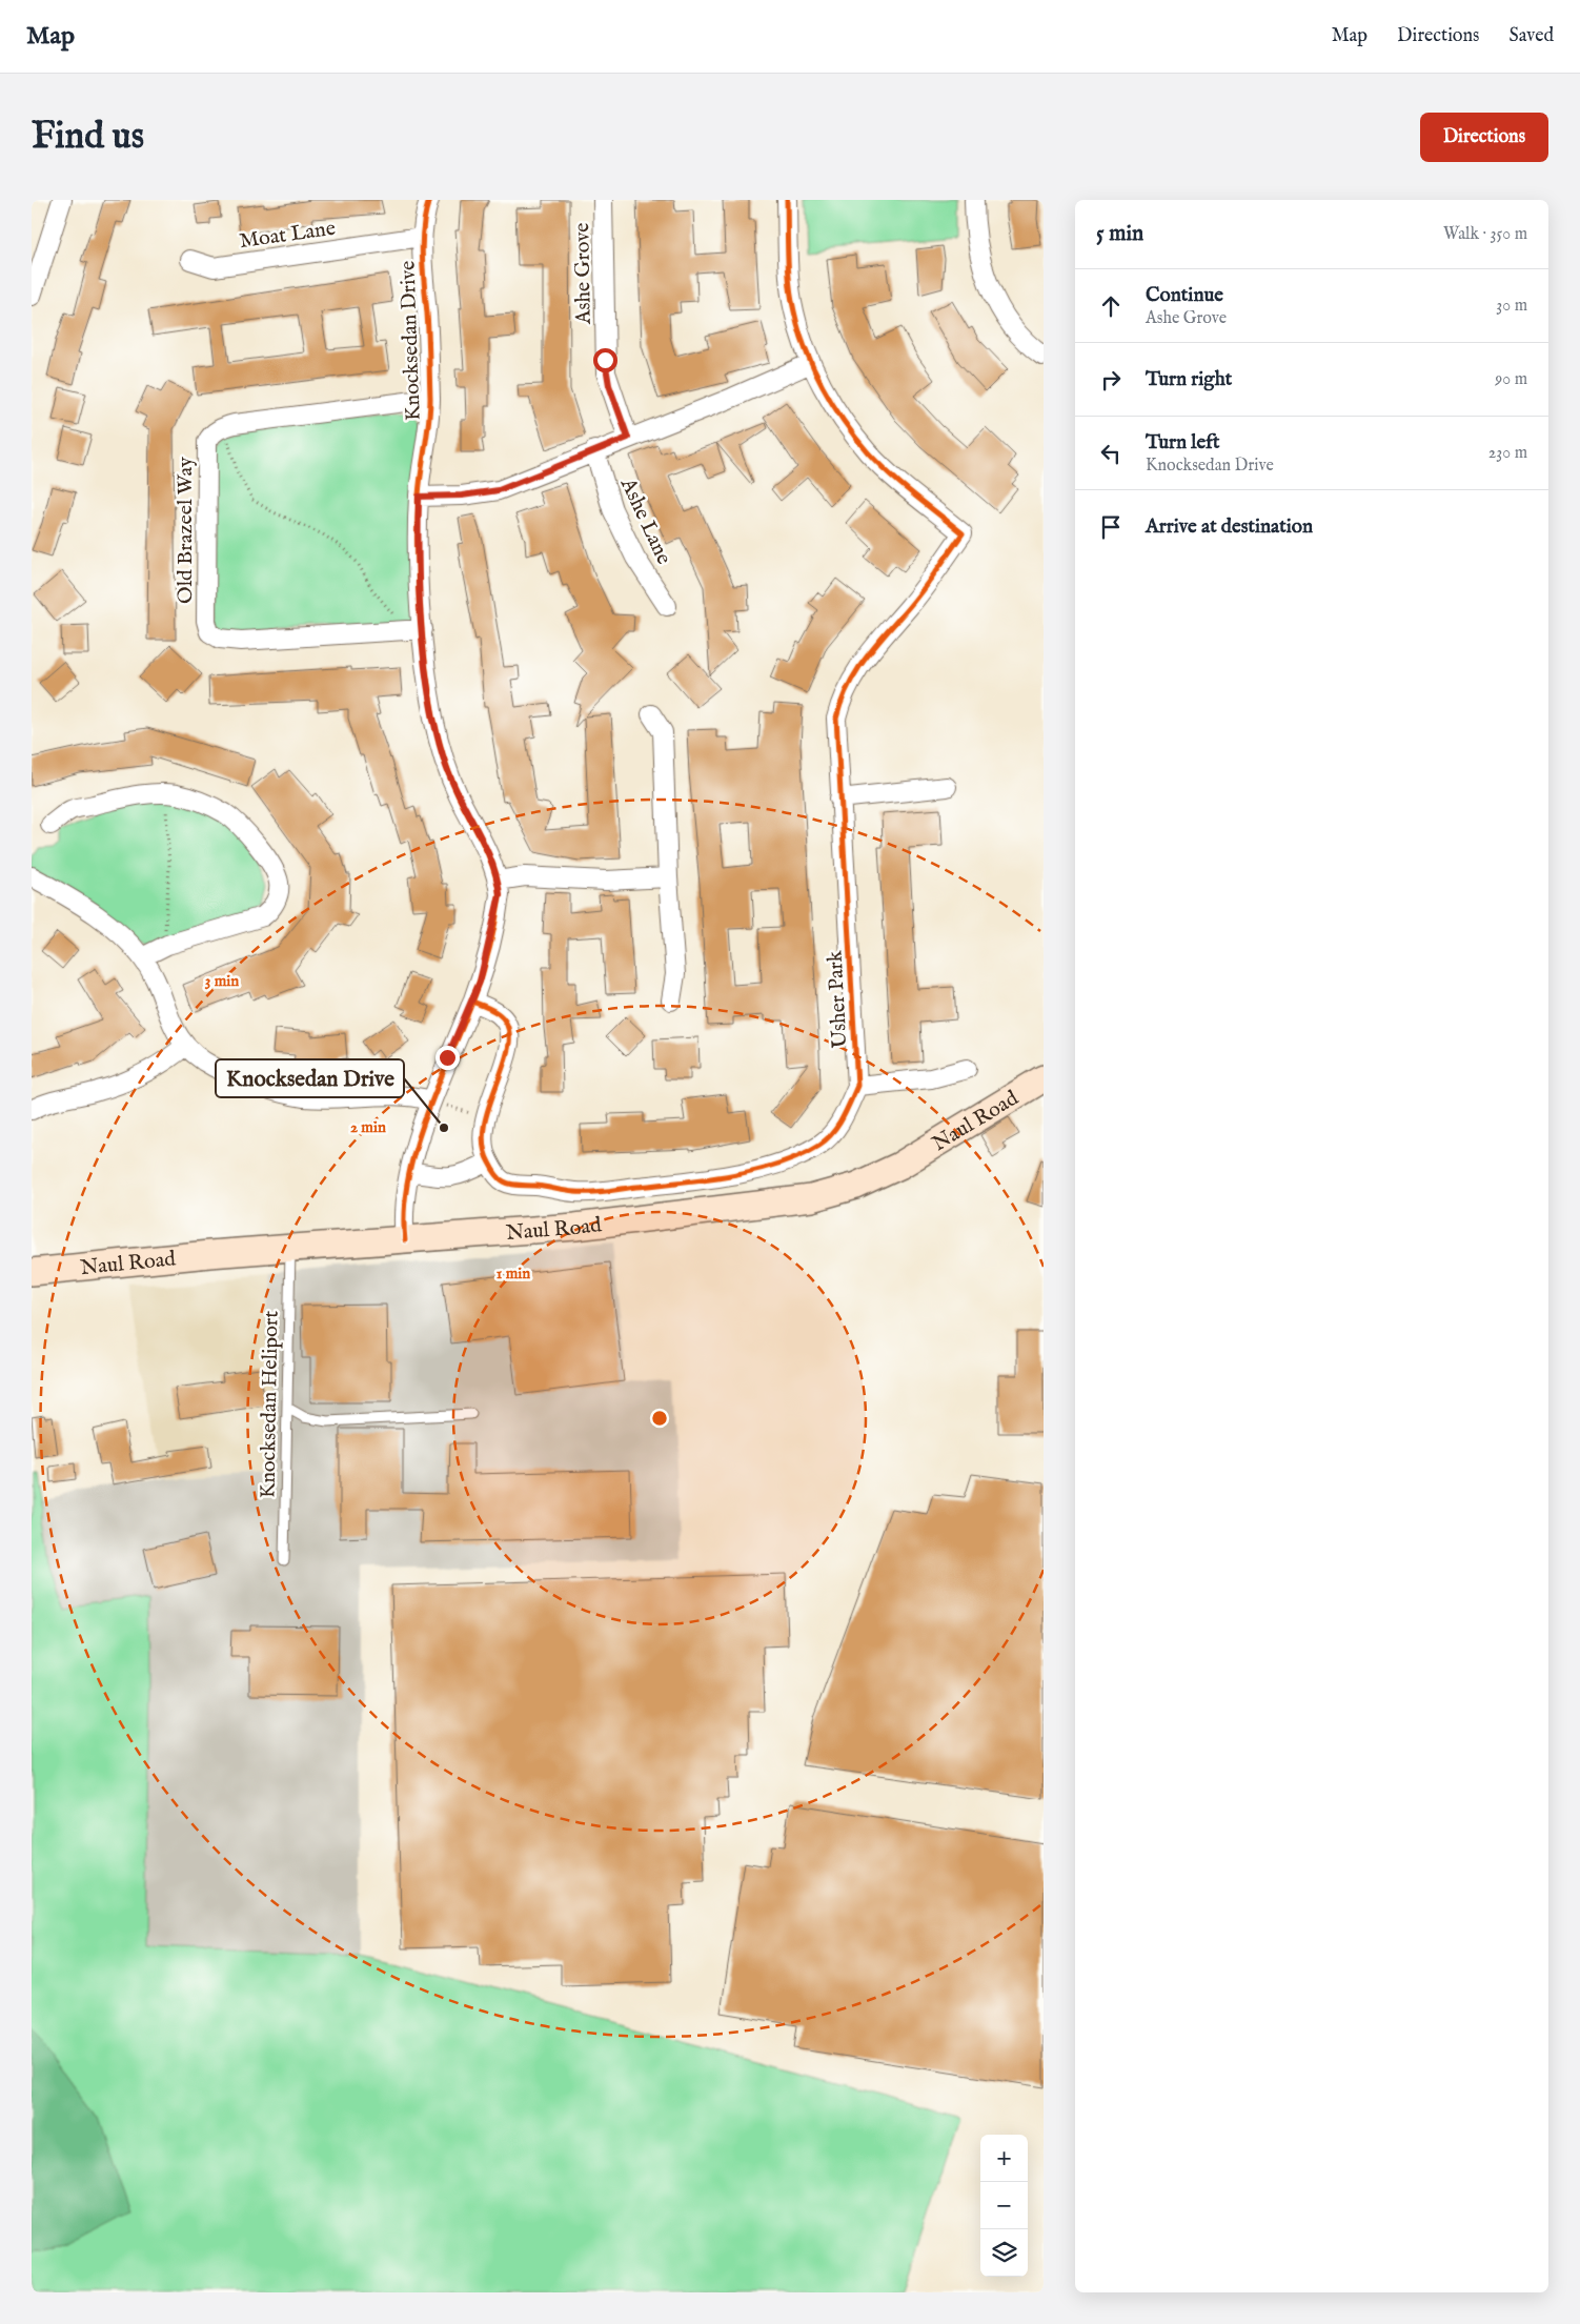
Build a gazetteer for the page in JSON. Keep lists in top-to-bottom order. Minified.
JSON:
{"streets":{"main road":["Naul Road"],"street":["Moat Lane","Ashe Grove","Knocksedan Drive","Ashe Lane","Old Brazeel Way","Usher Park"],"lane":["Knocksedan Heliport"]},"crossings":[["Moat Lane","Knocksedan Drive"],["Knocksedan Drive","Old Brazeel Way"],["Knocksedan Drive","Naul Road"],["Naul Road","Knocksedan Heliport"]],"places":["Knocksedan Drive"],"page":{"header":"Map","nav":["Map","Directions","Saved"],"buttons":"Directions","title":"Find us","heading":["5 min","Walk · 350 m"],"list":[["Continue","Ashe Grove","30 m"],["Turn right","90 m"],["Turn left","Knocksedan Drive","230 m"],"Arrive at destination"],"map_buttons":["+","−"]},"rings":["3 min","2 min","1 min"]}
